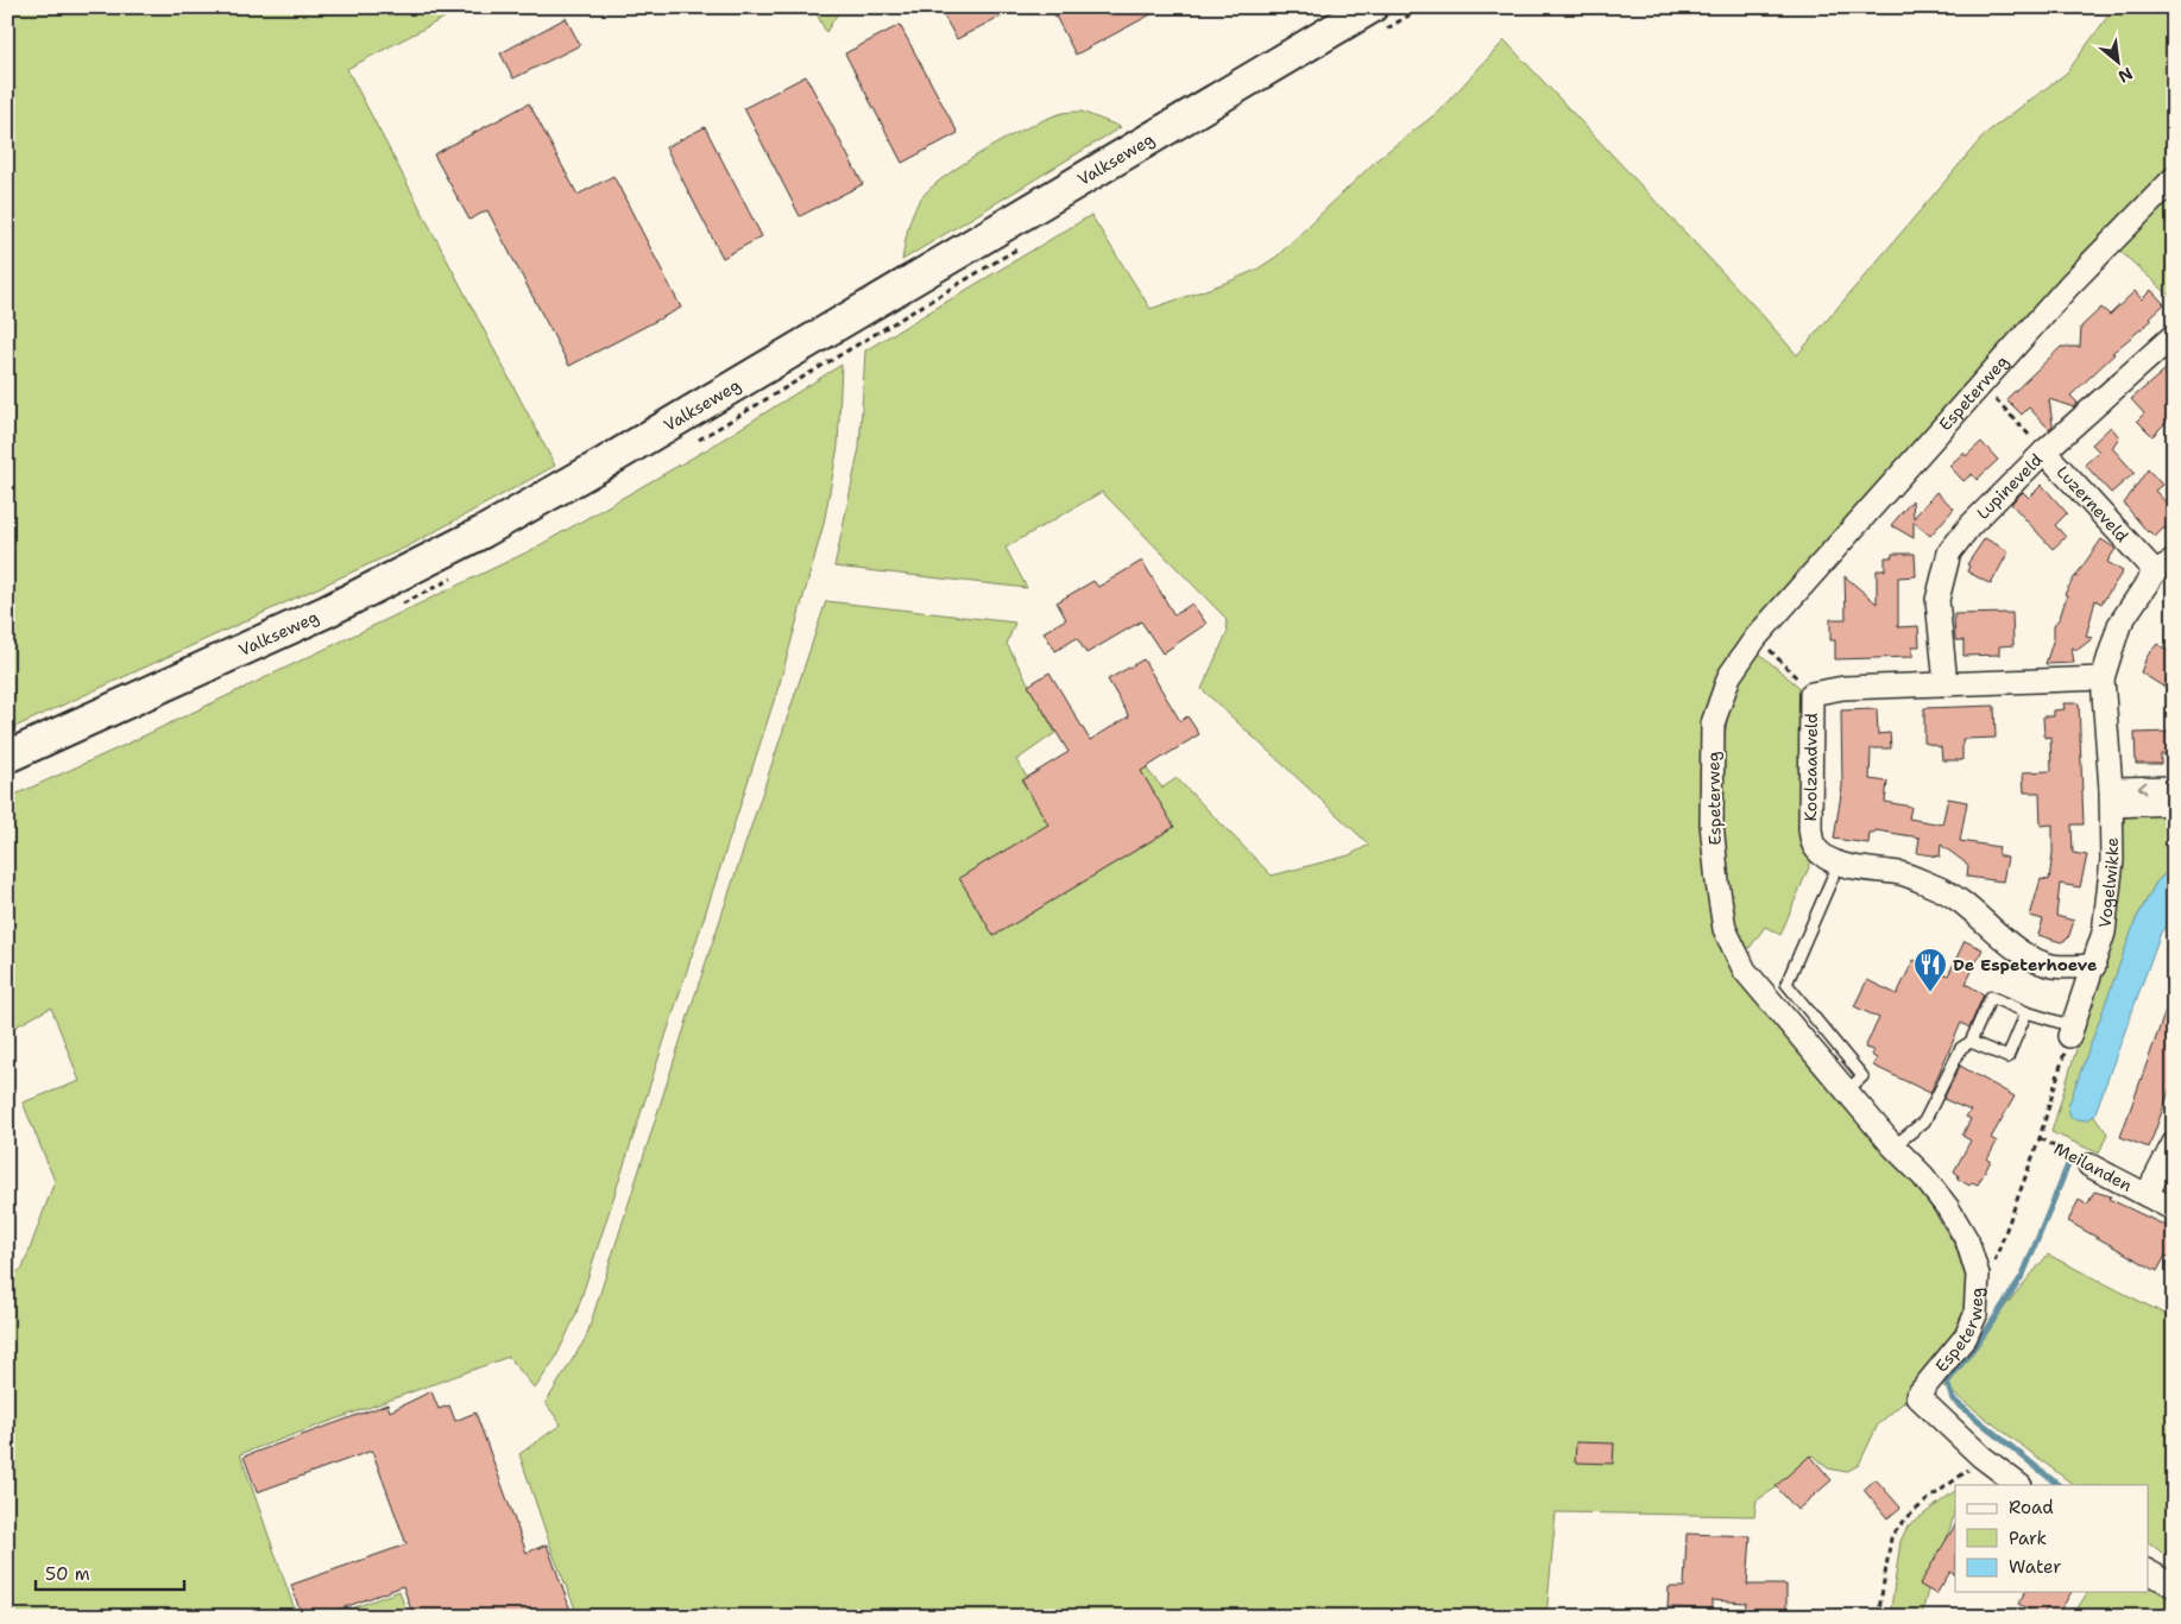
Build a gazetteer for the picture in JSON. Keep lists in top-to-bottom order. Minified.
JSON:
{"streets":{"main road":["Valkseweg"],"street":["Espeterweg","Lupineveld","Luzerneveld","Koolzaadveld","Vogelwikke","Meilanden"]},"crossings":[["Espeterweg","Luzerneveld"],["Lupineveld","Luzerneveld"],["Lupineveld","Koolzaadveld"],["Luzerneveld","Vogelwikke"],["Koolzaadveld","Vogelwikke"]],"places":{"restaurant":["De Espeterhoeve"]},"legend":["Road","Park","Water"],"scale_bar":"50 m","north":"bottom right"}
